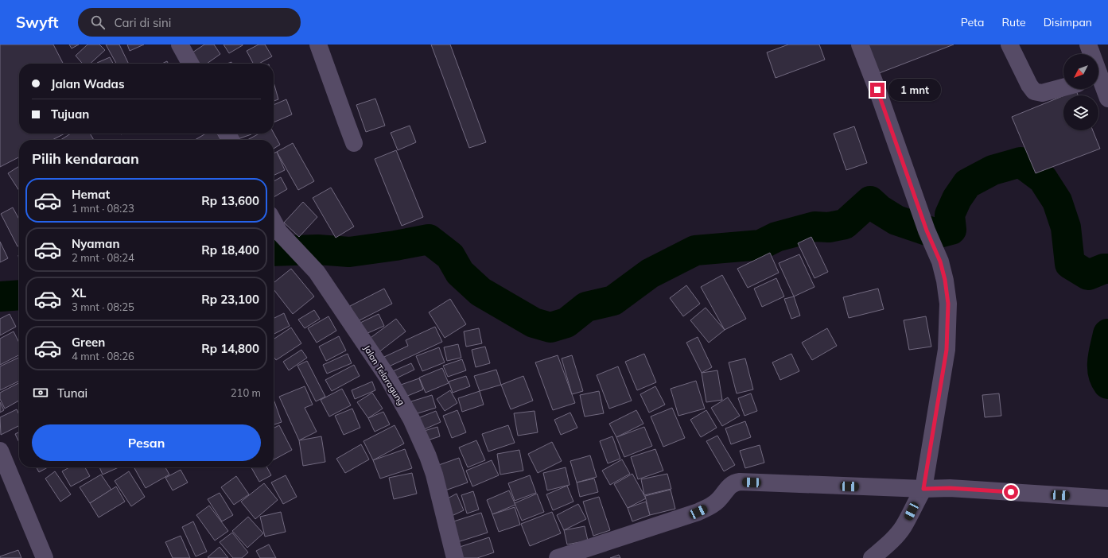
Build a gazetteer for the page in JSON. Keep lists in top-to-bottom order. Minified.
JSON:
{"streets":{"street":["Jalan Telaragung"]},"north":"bottom left","page":{"header":"Swyft","search":"Cari di sini","nav":["Peta","Rute","Disimpan"],"banner":["Jalan Wadas","Tujuan"],"bubble":"1 mnt","heading":"Pilih kendaraan","list":[{"name":"Hemat","note":"1 mnt · 08:23","value":"Rp 13,600"},{"name":"Nyaman","note":"2 mnt · 08:24","value":"Rp 18,400"},{"name":"XL","note":"3 mnt · 08:25","value":"Rp 23,100"},{"name":"Green","note":"4 mnt · 08:26","value":"Rp 14,800"}],"pay":["Tunai","210 m"],"buttons":"Pesan"}}
